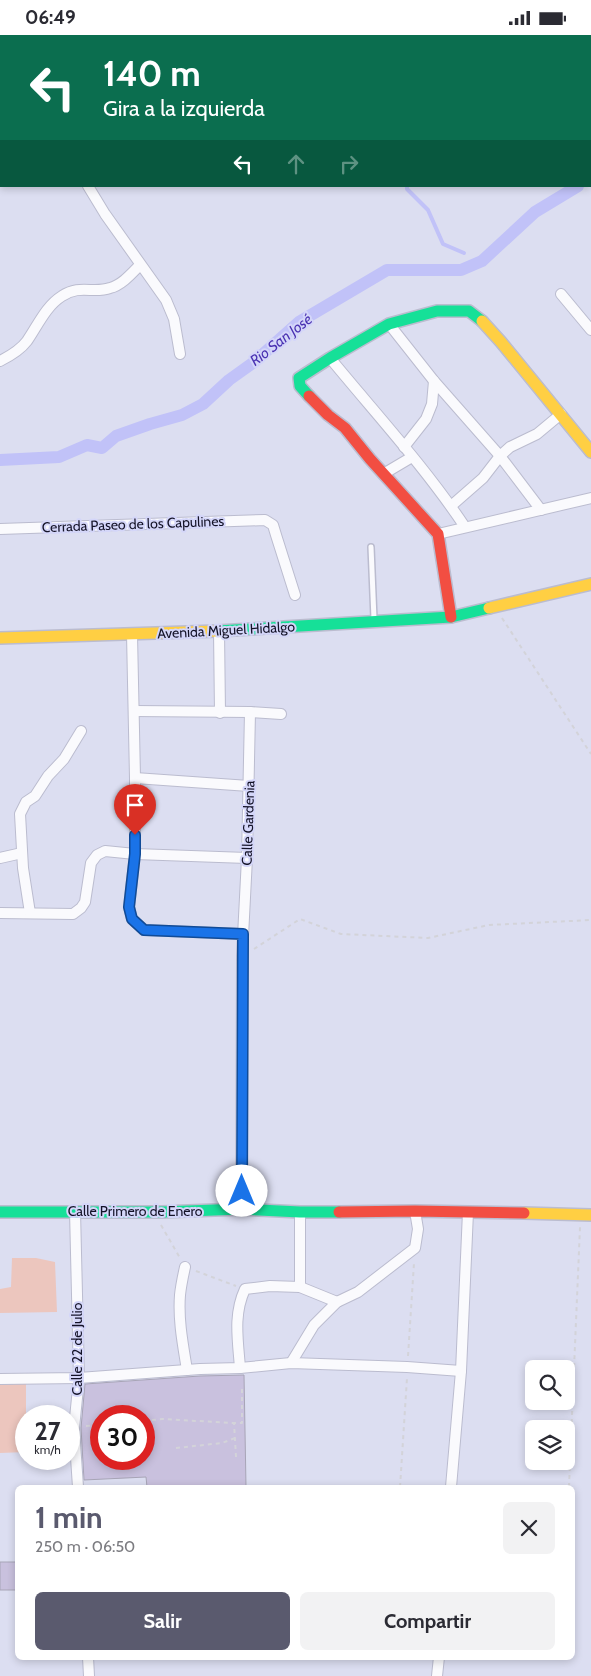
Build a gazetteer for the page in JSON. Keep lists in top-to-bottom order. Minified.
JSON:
{"streets":{"street":["Cerrada Paseo de los Capulines","Avenida Miguel Hidalgo","Calle Gardenia","Calle Primero de Enero","Calle 22 de Julio"]},"crossings":[["Calle Gardenia","Calle Primero de Enero"],["Calle Primero de Enero","Calle 22 de Julio"]],"water":["Rio San José"],"page":{"status":"06:49","turn":["140 m","Gira a la izquierda"],"speed":"27 km/h","limit":"30","heading":["1 min","250 m · 06:50"],"buttons":["Salir","Compartir"]}}
